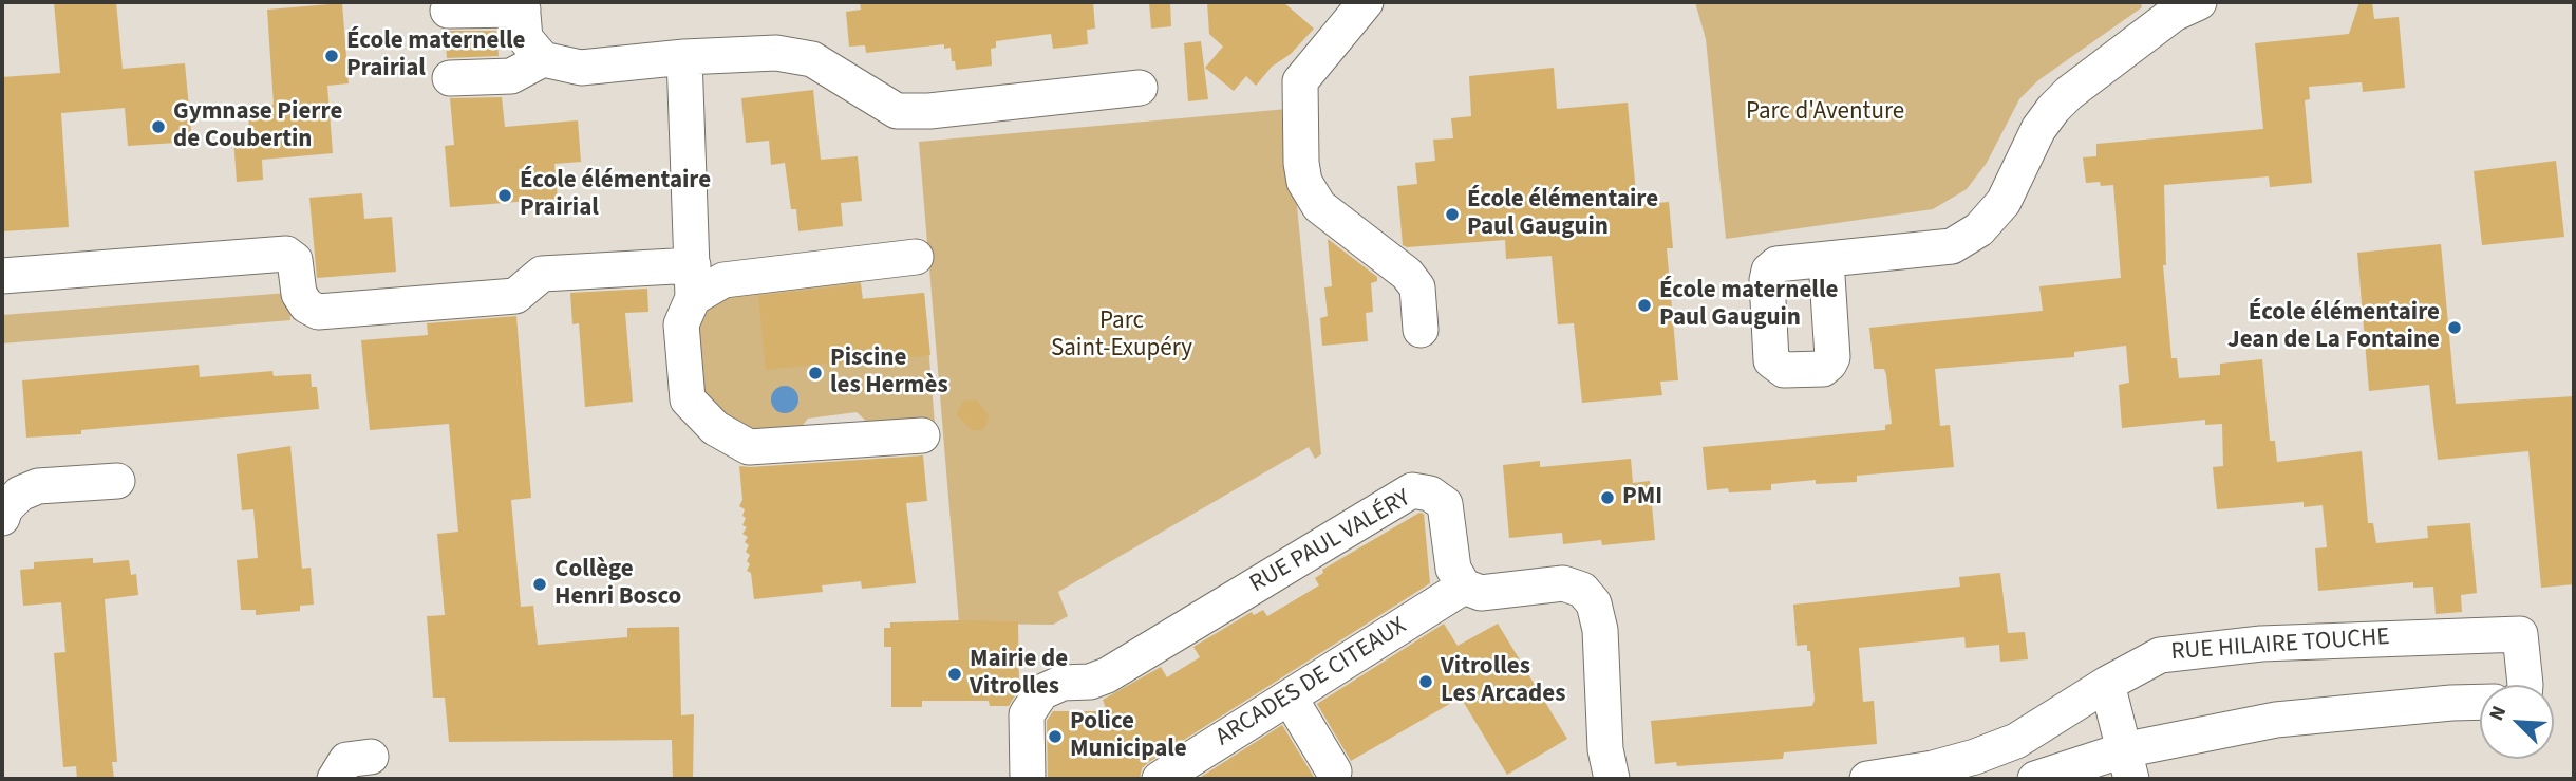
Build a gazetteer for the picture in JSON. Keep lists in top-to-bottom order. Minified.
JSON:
{"streets":{"street":["RUE PAUL VALÉRY","RUE HILAIRE TOUCHE","ARCADES DE CITEAUX"]},"crossings":[["RUE PAUL VALÉRY","ARCADES DE CITEAUX"]],"parks":["Parc d'Aventure","Parc Saint-Exupéry"],"places":["École maternelle Prairial","Gymnase Pierre de Coubertin","École élémentaire Prairial","École élémentaire Paul Gauguin","École maternelle Paul Gauguin","École élémentaire Jean de La Fontaine","Piscine les Hermès","PMI","Collège Henri Bosco","Mairie de Vitrolles","Vitrolles Les Arcades","Police Municipale"],"north":"top left"}
